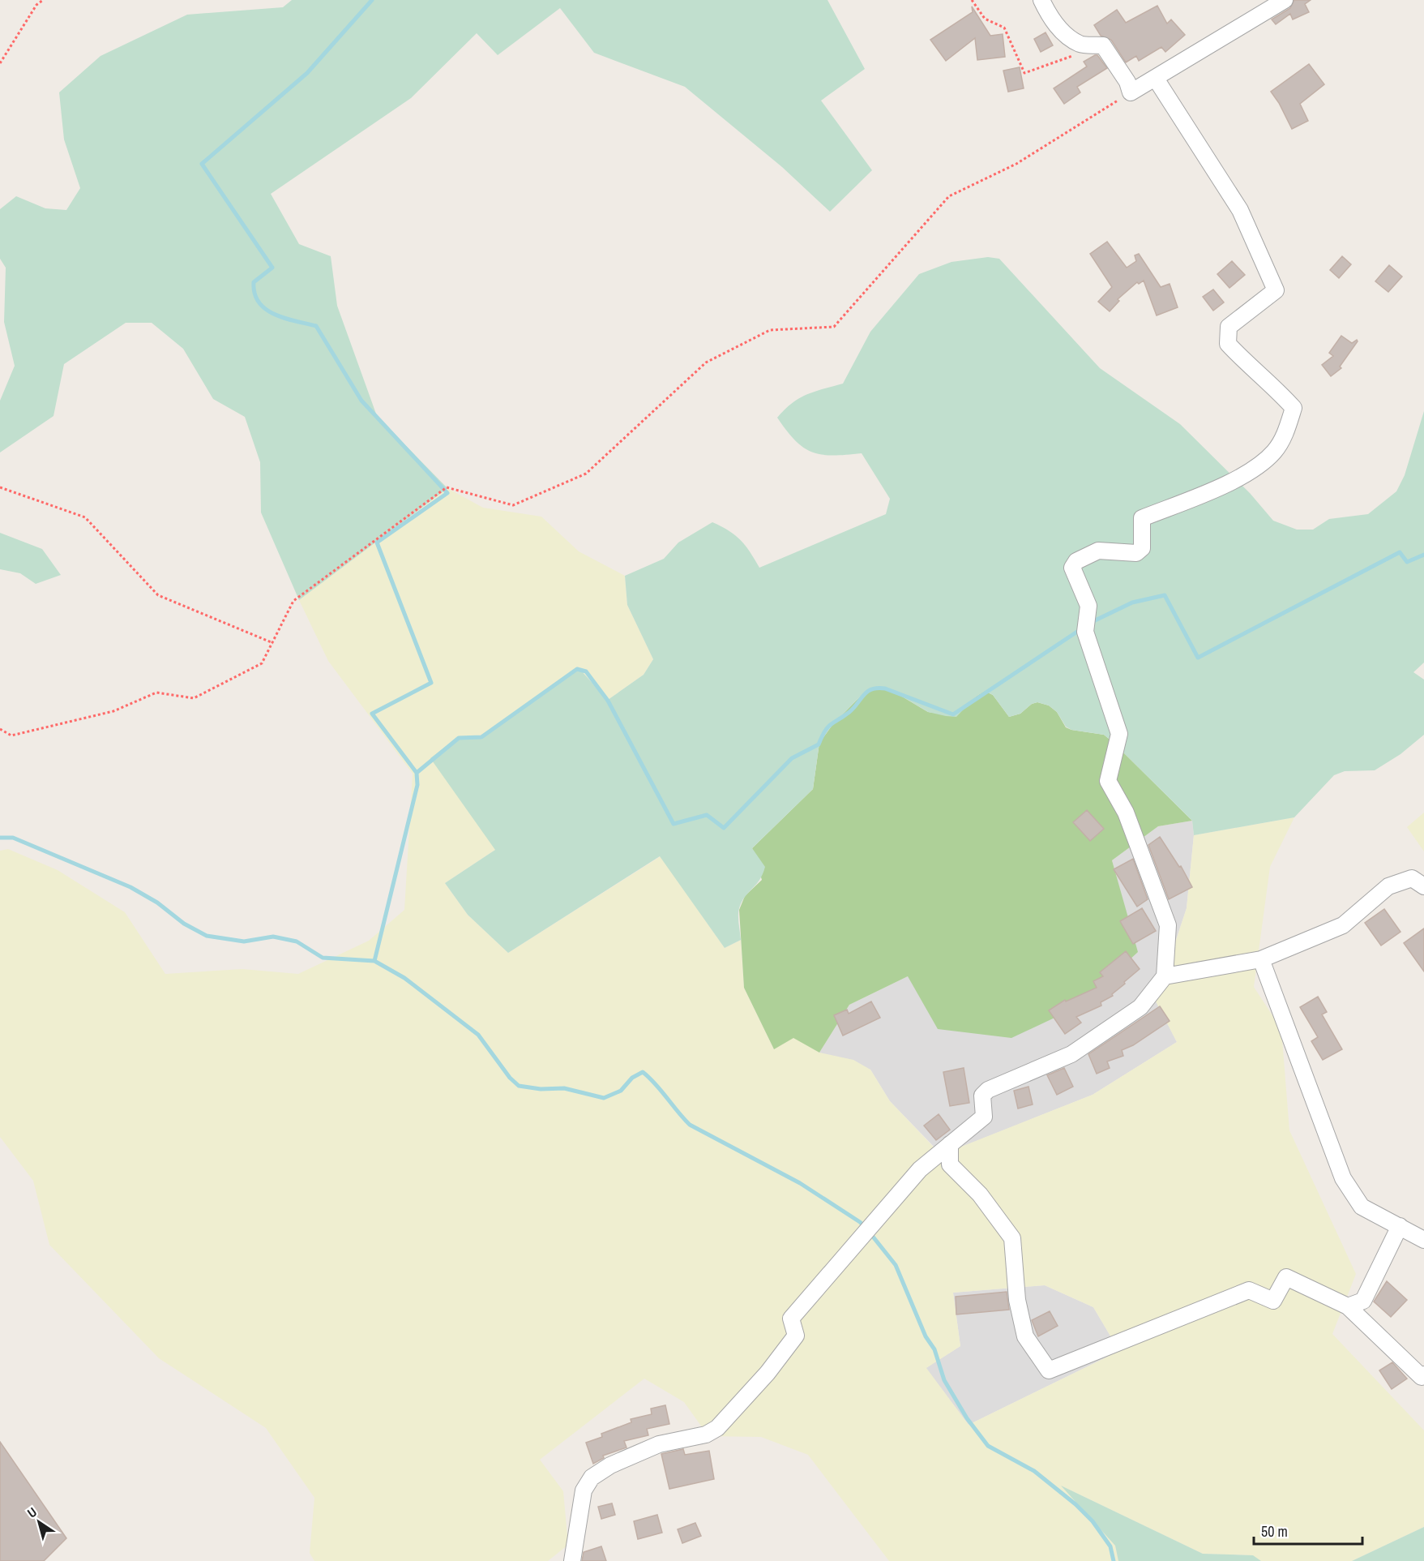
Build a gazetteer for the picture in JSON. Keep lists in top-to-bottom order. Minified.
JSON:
{"scale_bar":"50 m","north":"top left"}
